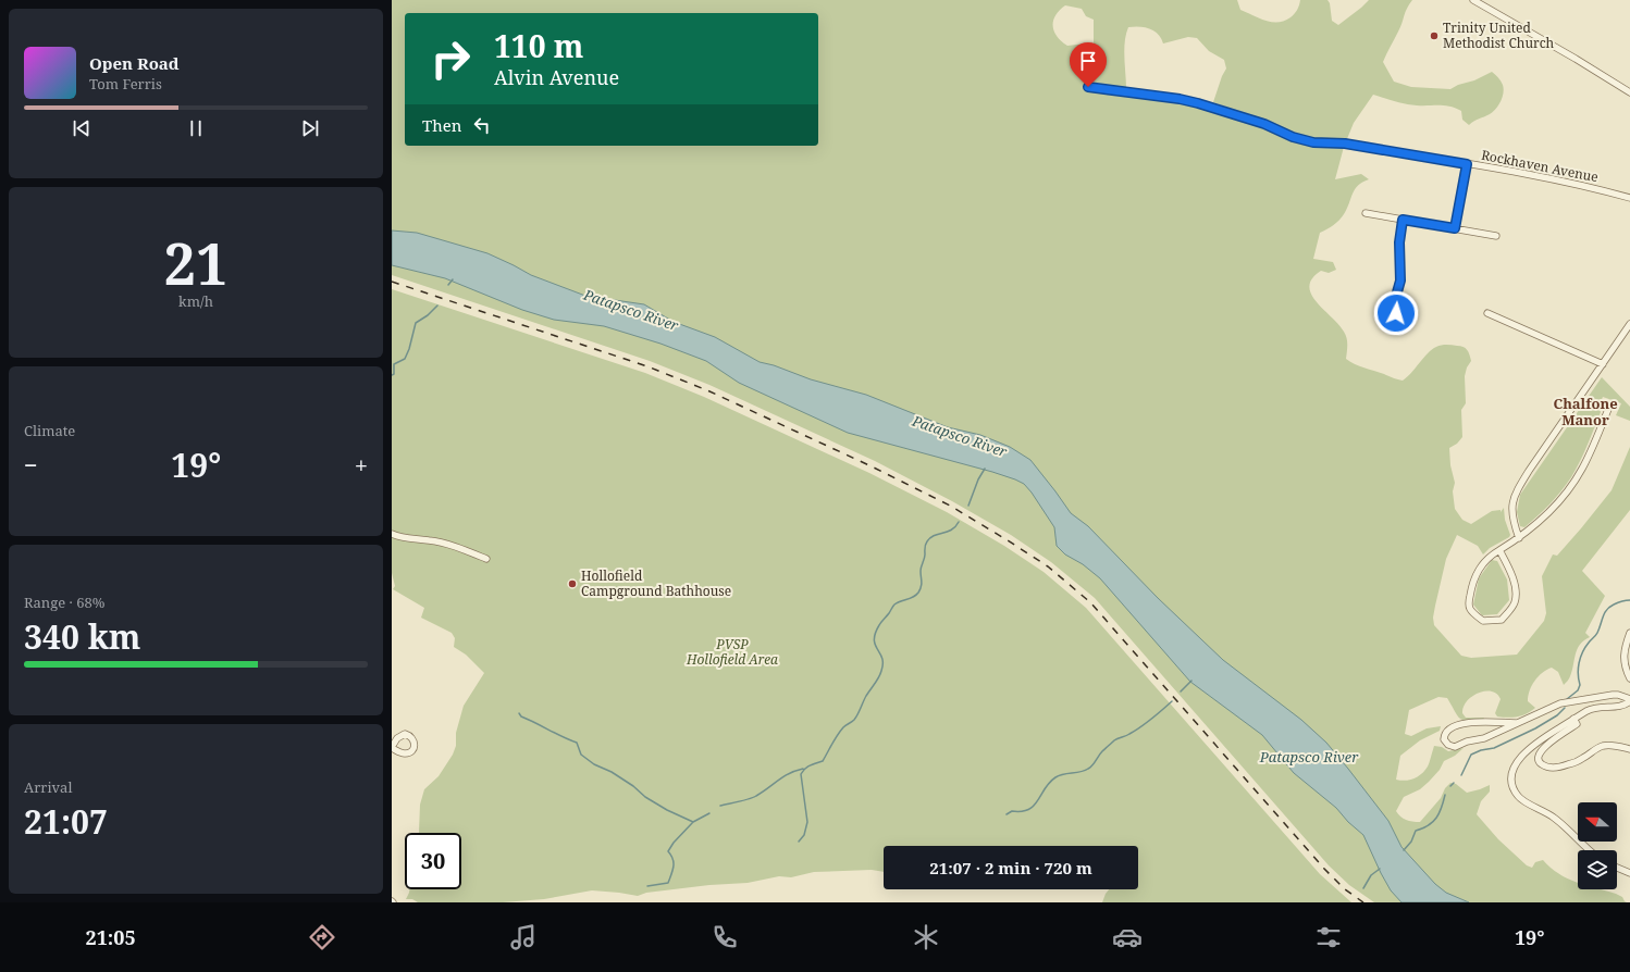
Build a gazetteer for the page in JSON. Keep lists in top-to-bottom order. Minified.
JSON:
{"streets":{"street":["Rockhaven Avenue"]},"districts":["Chalfone Manor"],"water":["Patapsco River"],"parks":["PVSP Hollofield Area"],"places":["Trinity United Methodist Church","Hollofield Campground Bathhouse"],"north":"left","page":{"turn":["110 m","Alvin Avenue"],"song":["Open Road","Tom Ferris"],"then":"Then","tile":[["21","km/h"],"Climate",["Range · 68%","340 km"],["Arrival","21:07"]],"heat":["−","19°","+"],"limit":"30","trip":"21:07 · 2 min · 720 m","tabs":["21:05","19°"]}}
